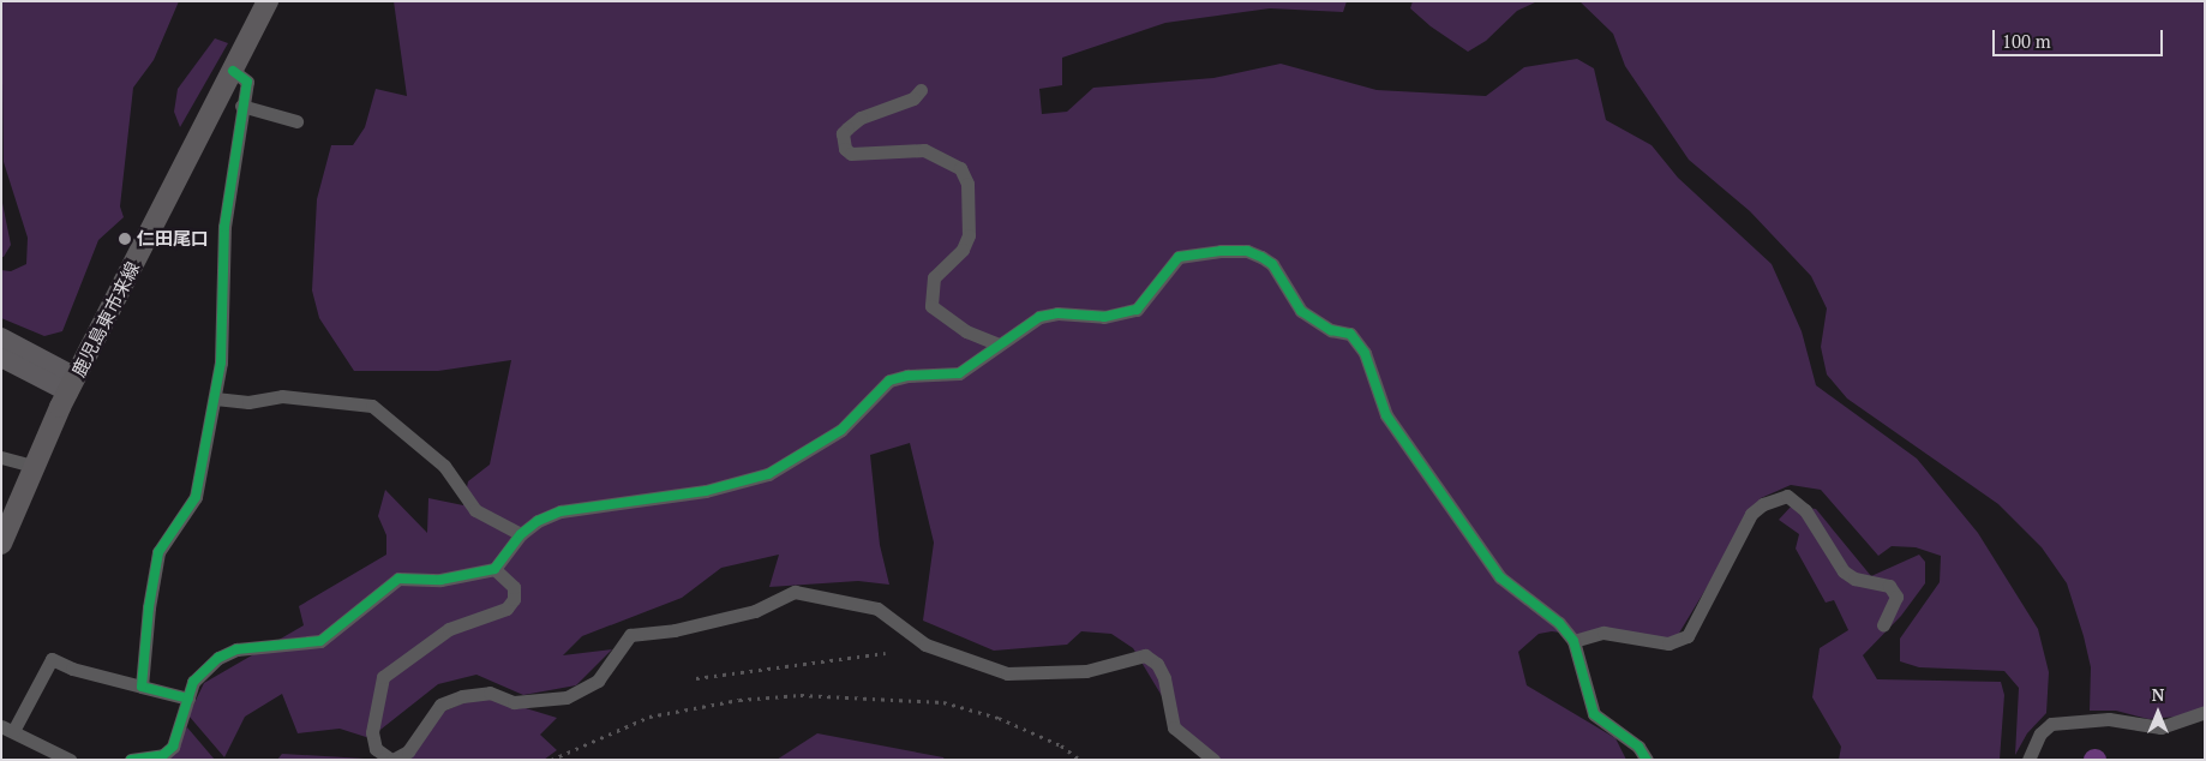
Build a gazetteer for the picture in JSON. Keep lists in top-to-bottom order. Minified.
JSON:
{"streets":{"main road":["鹿児島東市来線"]},"places":["仁田尾口"],"scale_bar":"100 m","north":"top"}
